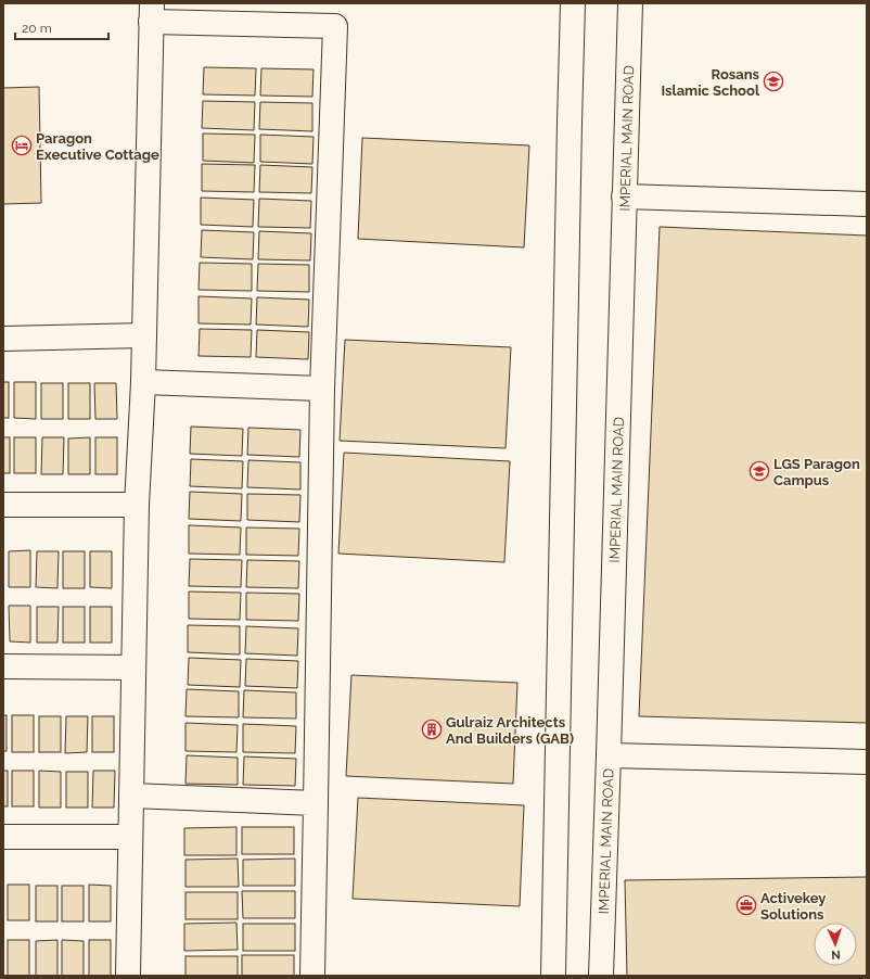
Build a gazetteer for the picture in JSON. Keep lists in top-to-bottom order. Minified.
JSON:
{"streets":{"street":["IMPERIAL MAIN ROAD"]},"places":{"school or university":["Rosans Islamic School","LGS Paragon Campus"],"hotel":["Paragon Executive Cottage"],"building":["Gulraiz Architects And Builders (GAB)"],"office":["Activekey Solutions"]},"scale_bar":"20 m","north":"bottom"}
